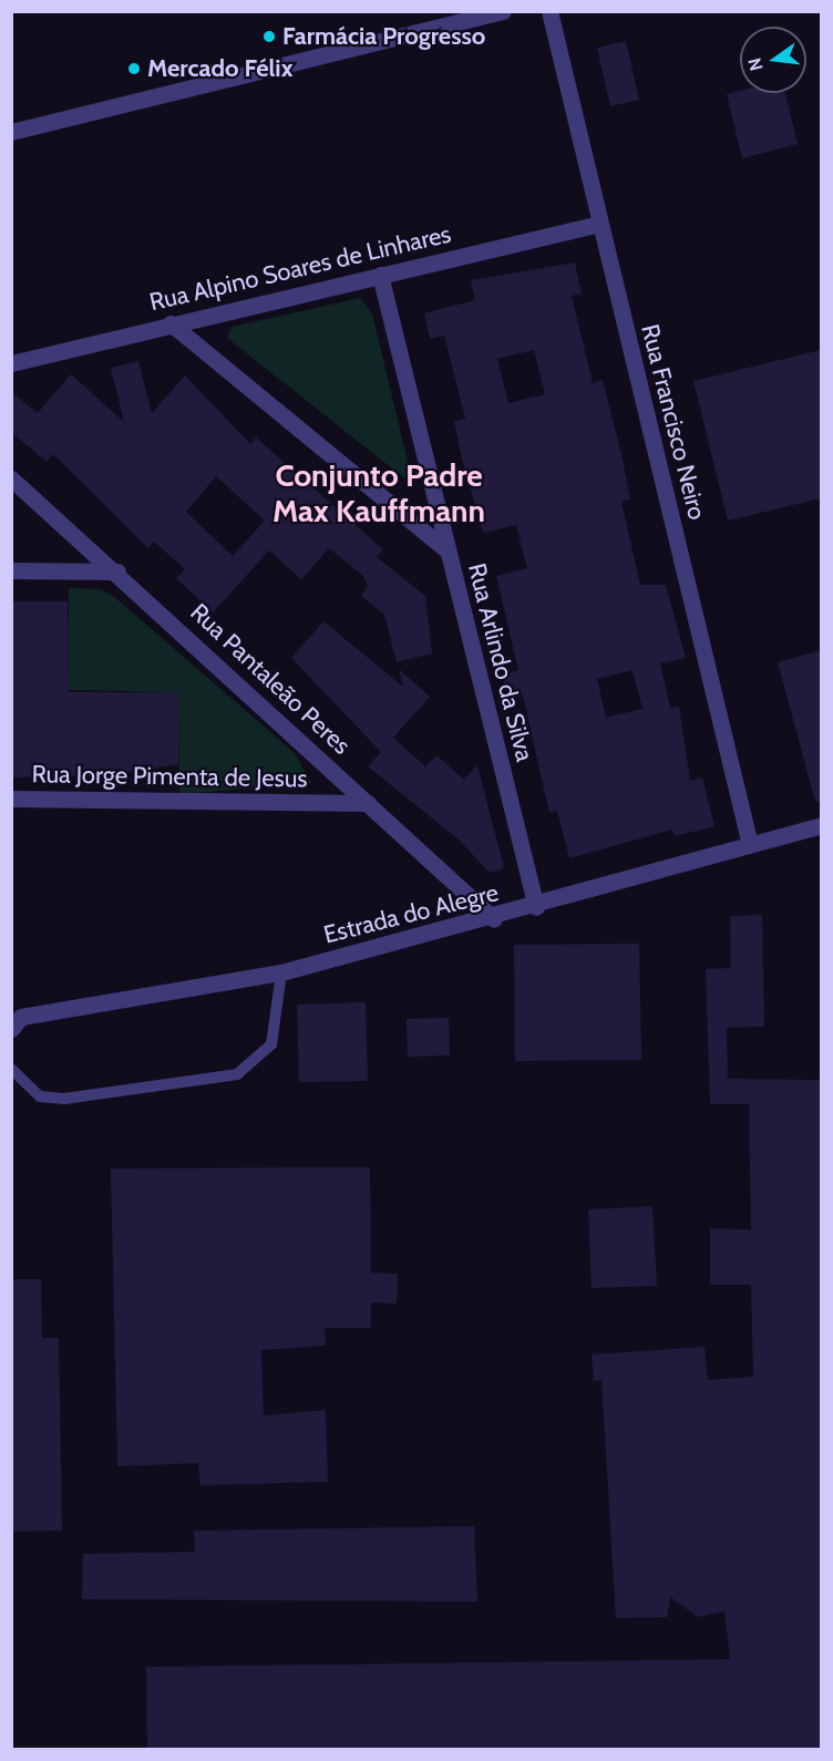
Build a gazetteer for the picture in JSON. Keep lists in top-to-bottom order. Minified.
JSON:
{"streets":{"street":["Rua Alpino Soares de Linhares","Rua Francisco Neiro","Rua Arlindo da Silva","Rua Pantaleão Peres","Rua Jorge Pimenta de Jesus","Estrada do Alegre"]},"crossings":[["Rua Alpino Soares de Linhares","Rua Francisco Neiro"],["Rua Alpino Soares de Linhares","Rua Arlindo da Silva"],["Rua Francisco Neiro","Estrada do Alegre"],["Rua Arlindo da Silva","Estrada do Alegre"],["Rua Pantaleão Peres","Rua Jorge Pimenta de Jesus"],["Rua Pantaleão Peres","Estrada do Alegre"]],"districts":["Conjunto Padre Max Kauffmann"],"places":["Farmácia Progresso","Mercado Félix"],"north":"left"}
